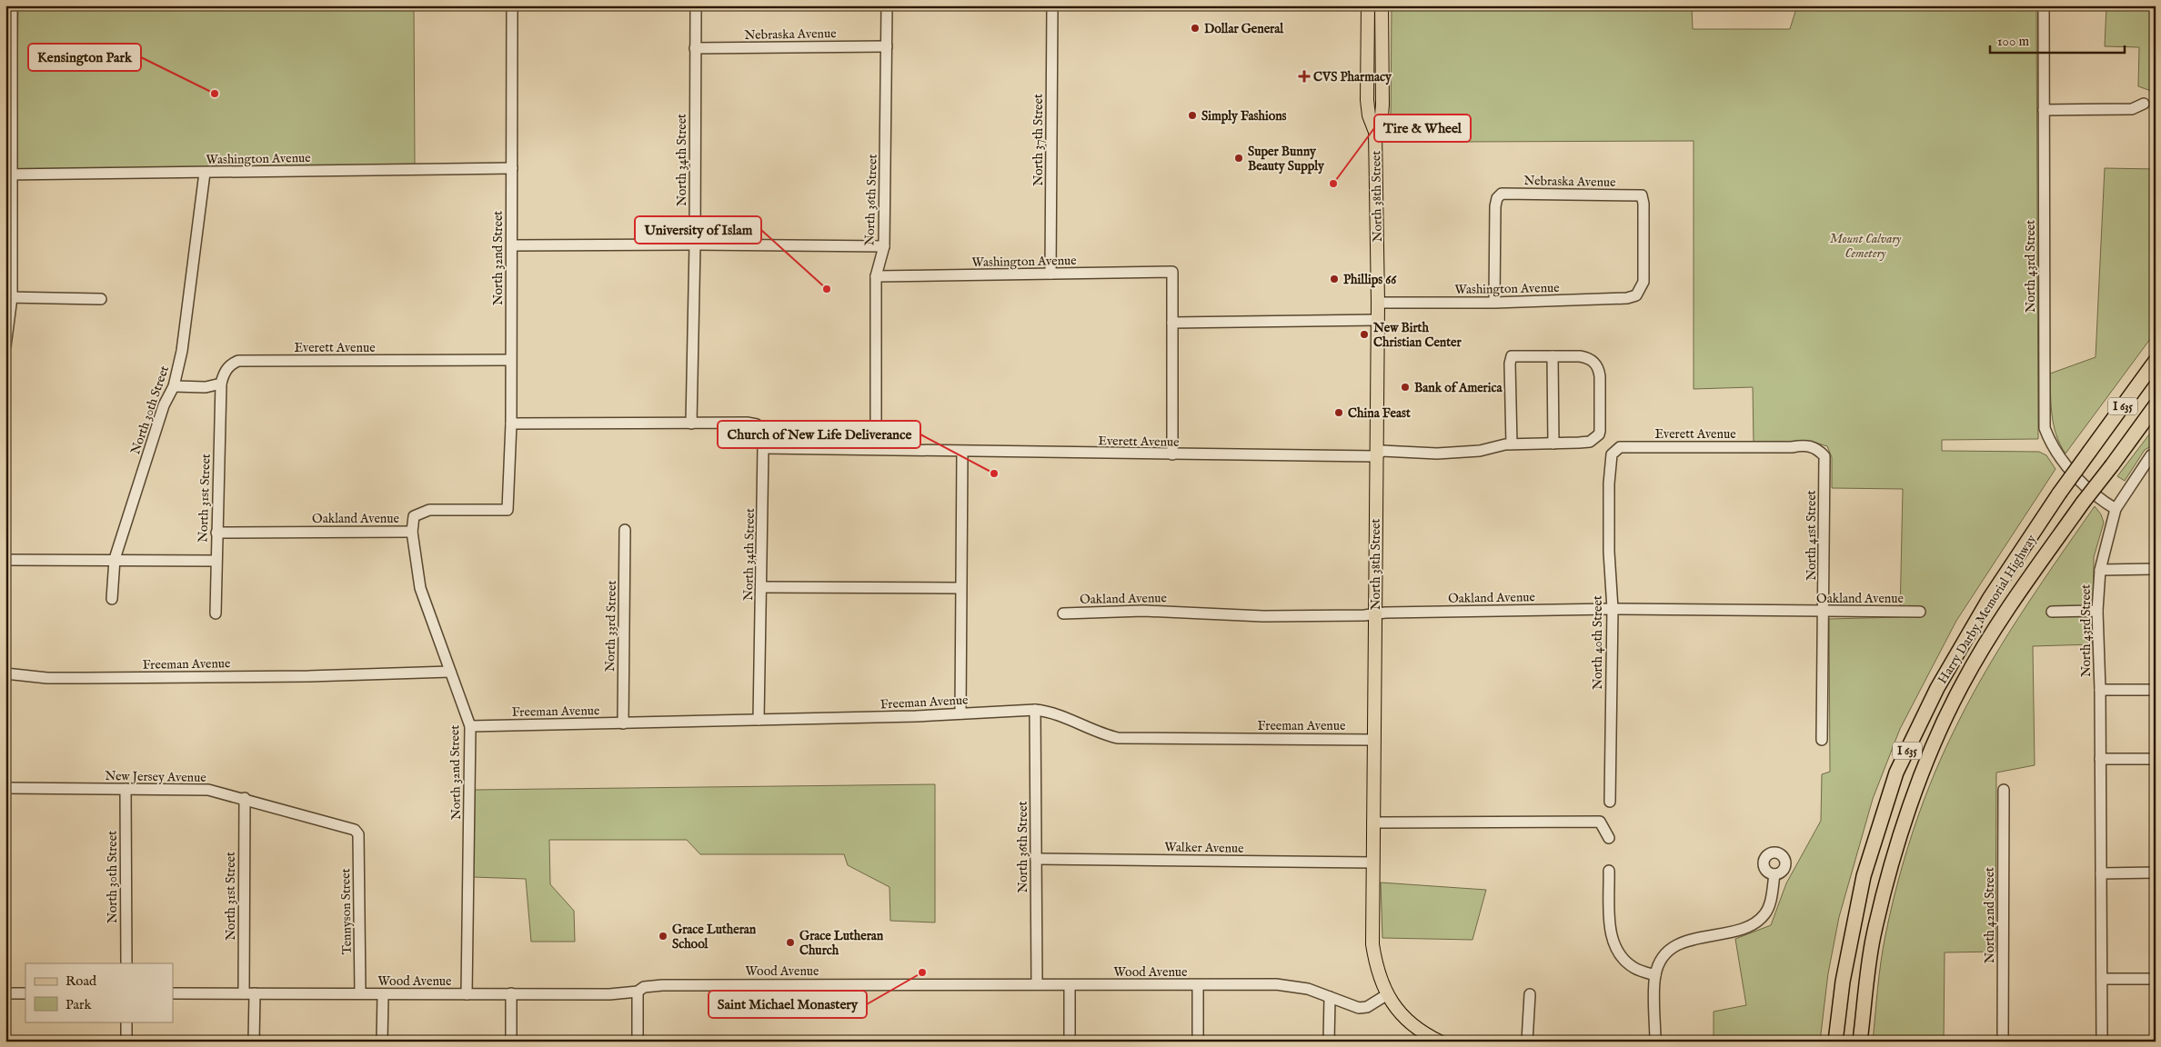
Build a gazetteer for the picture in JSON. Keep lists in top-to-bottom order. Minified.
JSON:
{"streets":{"highway":["I 635","Harry Darby Memorial Highway"],"main road":["North 38th Street"],"street":["Nebraska Avenue","North 37th Street","Washington Avenue","North 34th Street","North 36th Street","North 32nd Street","North 43rd Street","Everett Avenue","North 30th Street","North 31st Street","Oakland Avenue","North 41st Street","North 33rd Street","North 40th Street","Freeman Avenue","New Jersey Avenue","Walker Avenue","Tennyson Street","North 42nd Street","Wood Avenue"]},"crossings":[["Nebraska Avenue","Washington Avenue"],["Nebraska Avenue","North 34th Street"],["Nebraska Avenue","North 36th Street"],["North 37th Street","Washington Avenue"],["Washington Avenue","North 38th Street"],["Washington Avenue","North 36th Street"],["Washington Avenue","North 32nd Street"],["Washington Avenue","North 30th Street"],["North 34th Street","Everett Avenue"],["North 34th Street","Freeman Avenue"],["North 38th Street","Everett Avenue"],["North 38th Street","Oakland Avenue"],["North 38th Street","Freeman Avenue"],["North 38th Street","Walker Avenue"],["North 38th Street","Wood Avenue"],["North 36th Street","Everett Avenue"],["North 36th Street","Freeman Avenue"],["North 36th Street","Walker Avenue"],["North 36th Street","Wood Avenue"],["North 32nd Street","Everett Avenue"],["North 32nd Street","Oakland Avenue"],["North 32nd Street","Freeman Avenue"],["North 32nd Street","Wood Avenue"],["Everett Avenue","North 31st Street"],["Everett Avenue","North 41st Street"],["Everett Avenue","North 40th Street"],["North 30th Street","New Jersey Avenue"],["North 31st Street","Oakland Avenue"],["North 31st Street","New Jersey Avenue"],["North 31st Street","Wood Avenue"],["Oakland Avenue","North 41st Street"],["Oakland Avenue","North 40th Street"],["North 33rd Street","Freeman Avenue"],["New Jersey Avenue","Tennyson Street"],["Tennyson Street","Wood Avenue"]],"parks":["Mount Calvary Cemetery"],"places":{"other":["Dollar General","Kensington Park","Simply Fashions","Super Bunny Beauty Supply","Tire & Wheel","Phillips 66","University of Islam","New Birth Christian Center","Bank of America","China Feast","Church of New Life Deliverance","Grace Lutheran School","Grace Lutheran Church","Saint Michael Monastery"],"health":["CVS Pharmacy"]},"legend":["Road","Park"],"scale_bar":"100 m"}
